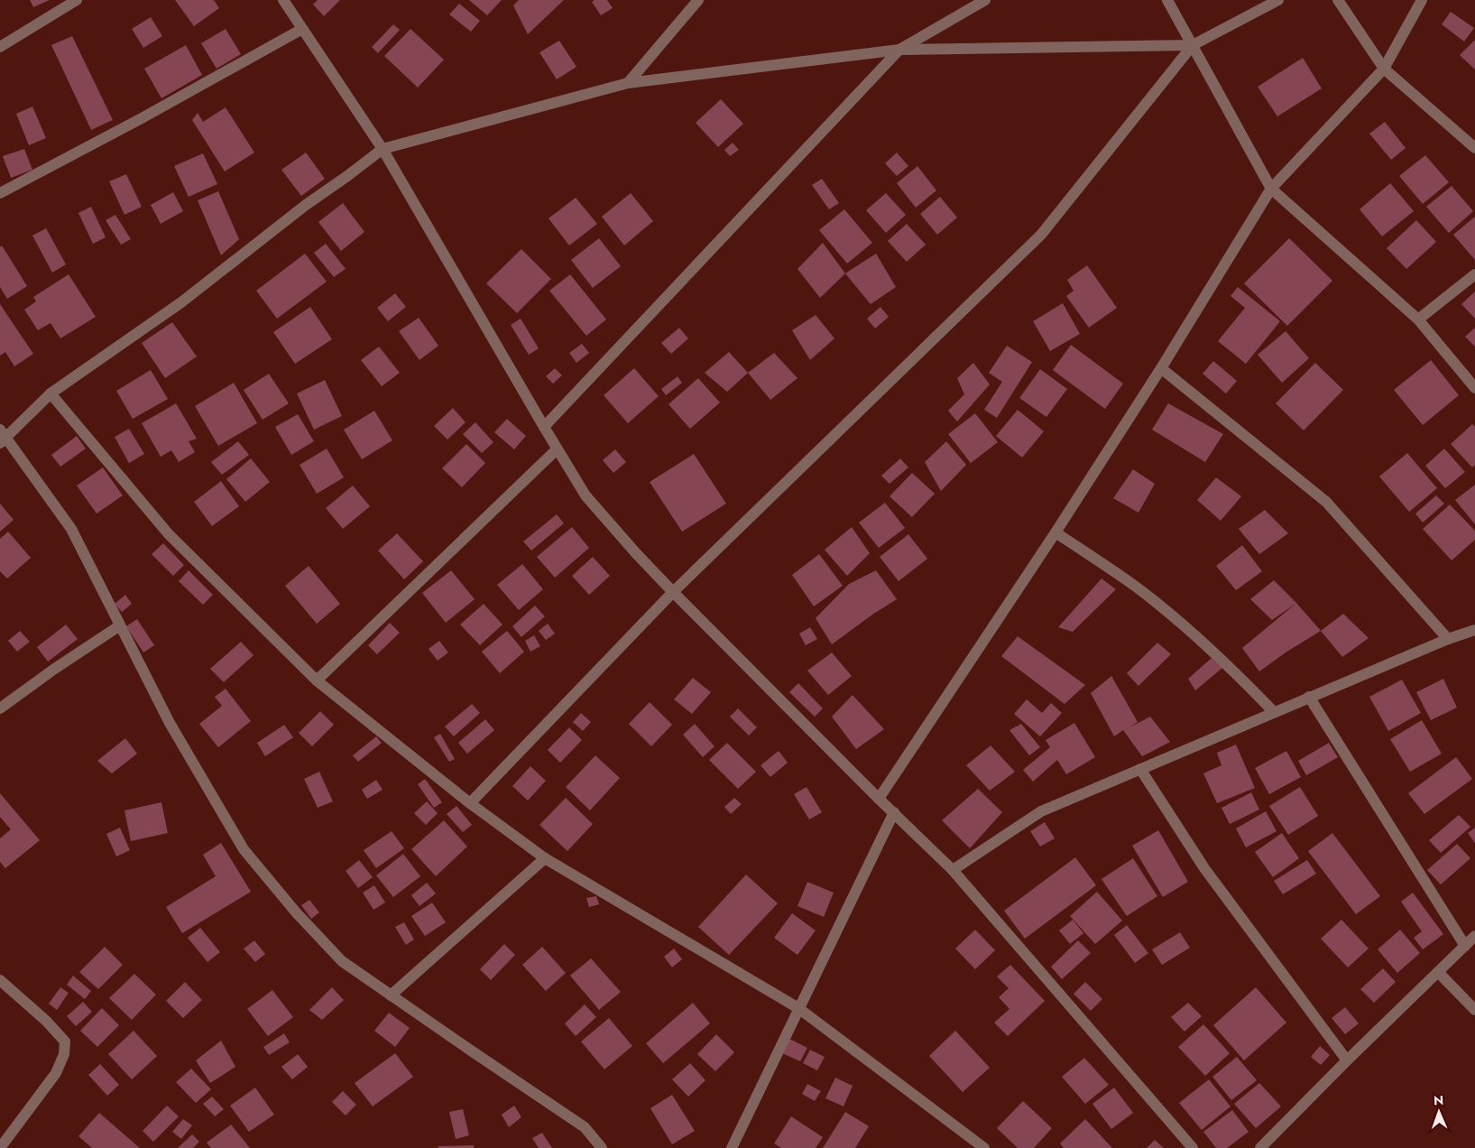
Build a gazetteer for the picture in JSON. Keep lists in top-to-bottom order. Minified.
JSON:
{"north":"top"}
